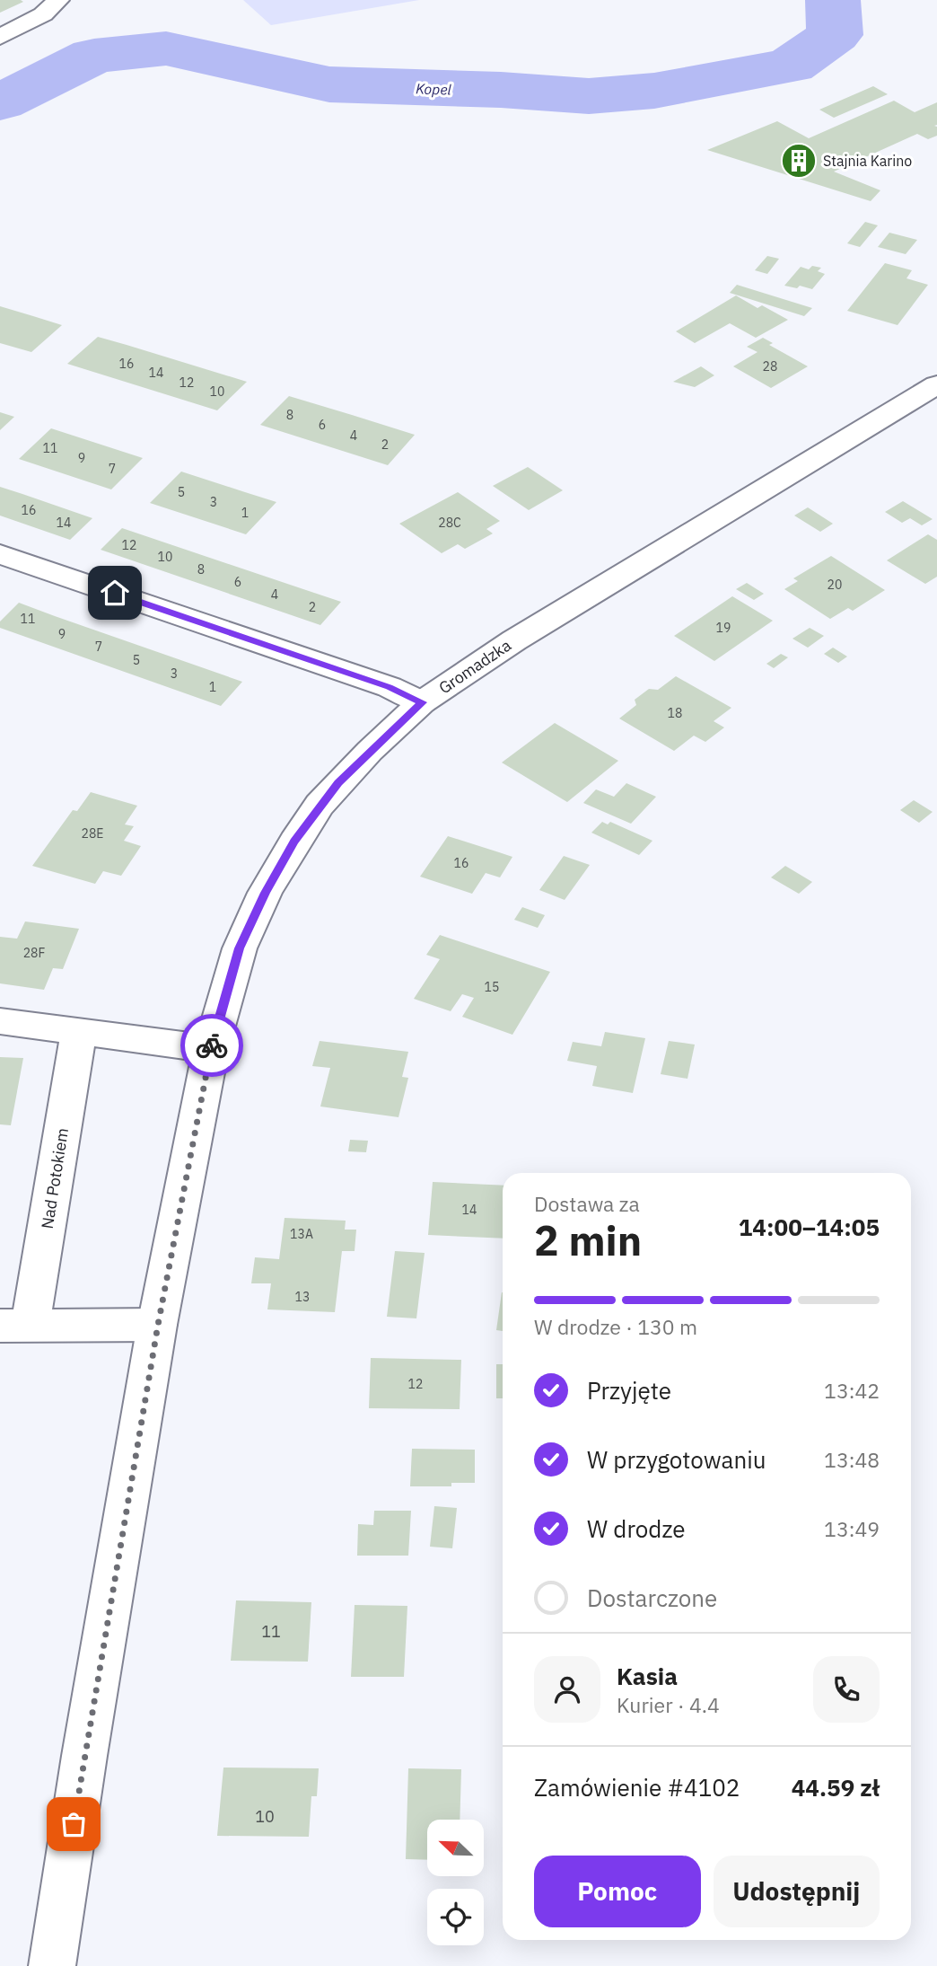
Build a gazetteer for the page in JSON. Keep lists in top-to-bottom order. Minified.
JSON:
{"streets":{"street":["Gromadzka","Nad Potokiem"]},"water":["Kopel"],"places":{"building":["Stajnia Karino"]},"house_numbers":["16","28","14","12","10","8","6","4","2","11","9","7","5","3","16","1","14","28C","12","10","8","6","20","4","2","11","19","9","7","5","3","1","18","28E","16","28F","15","14","13A","13","12","11","10"],"north":"top left","page":{"heading":["2 min","Dostawa za","14:00–14:05"],"panel":["Kasia","Kurier · 4.4","Zamówienie #4102","44.59 zł"],"bar":"W drodze · 130 m","list":[["Przyjęte","13:42"],["W przygotowaniu","13:48"],["W drodze","13:49"],"Dostarczone"],"buttons":["Pomoc","Udostępnij"]}}
